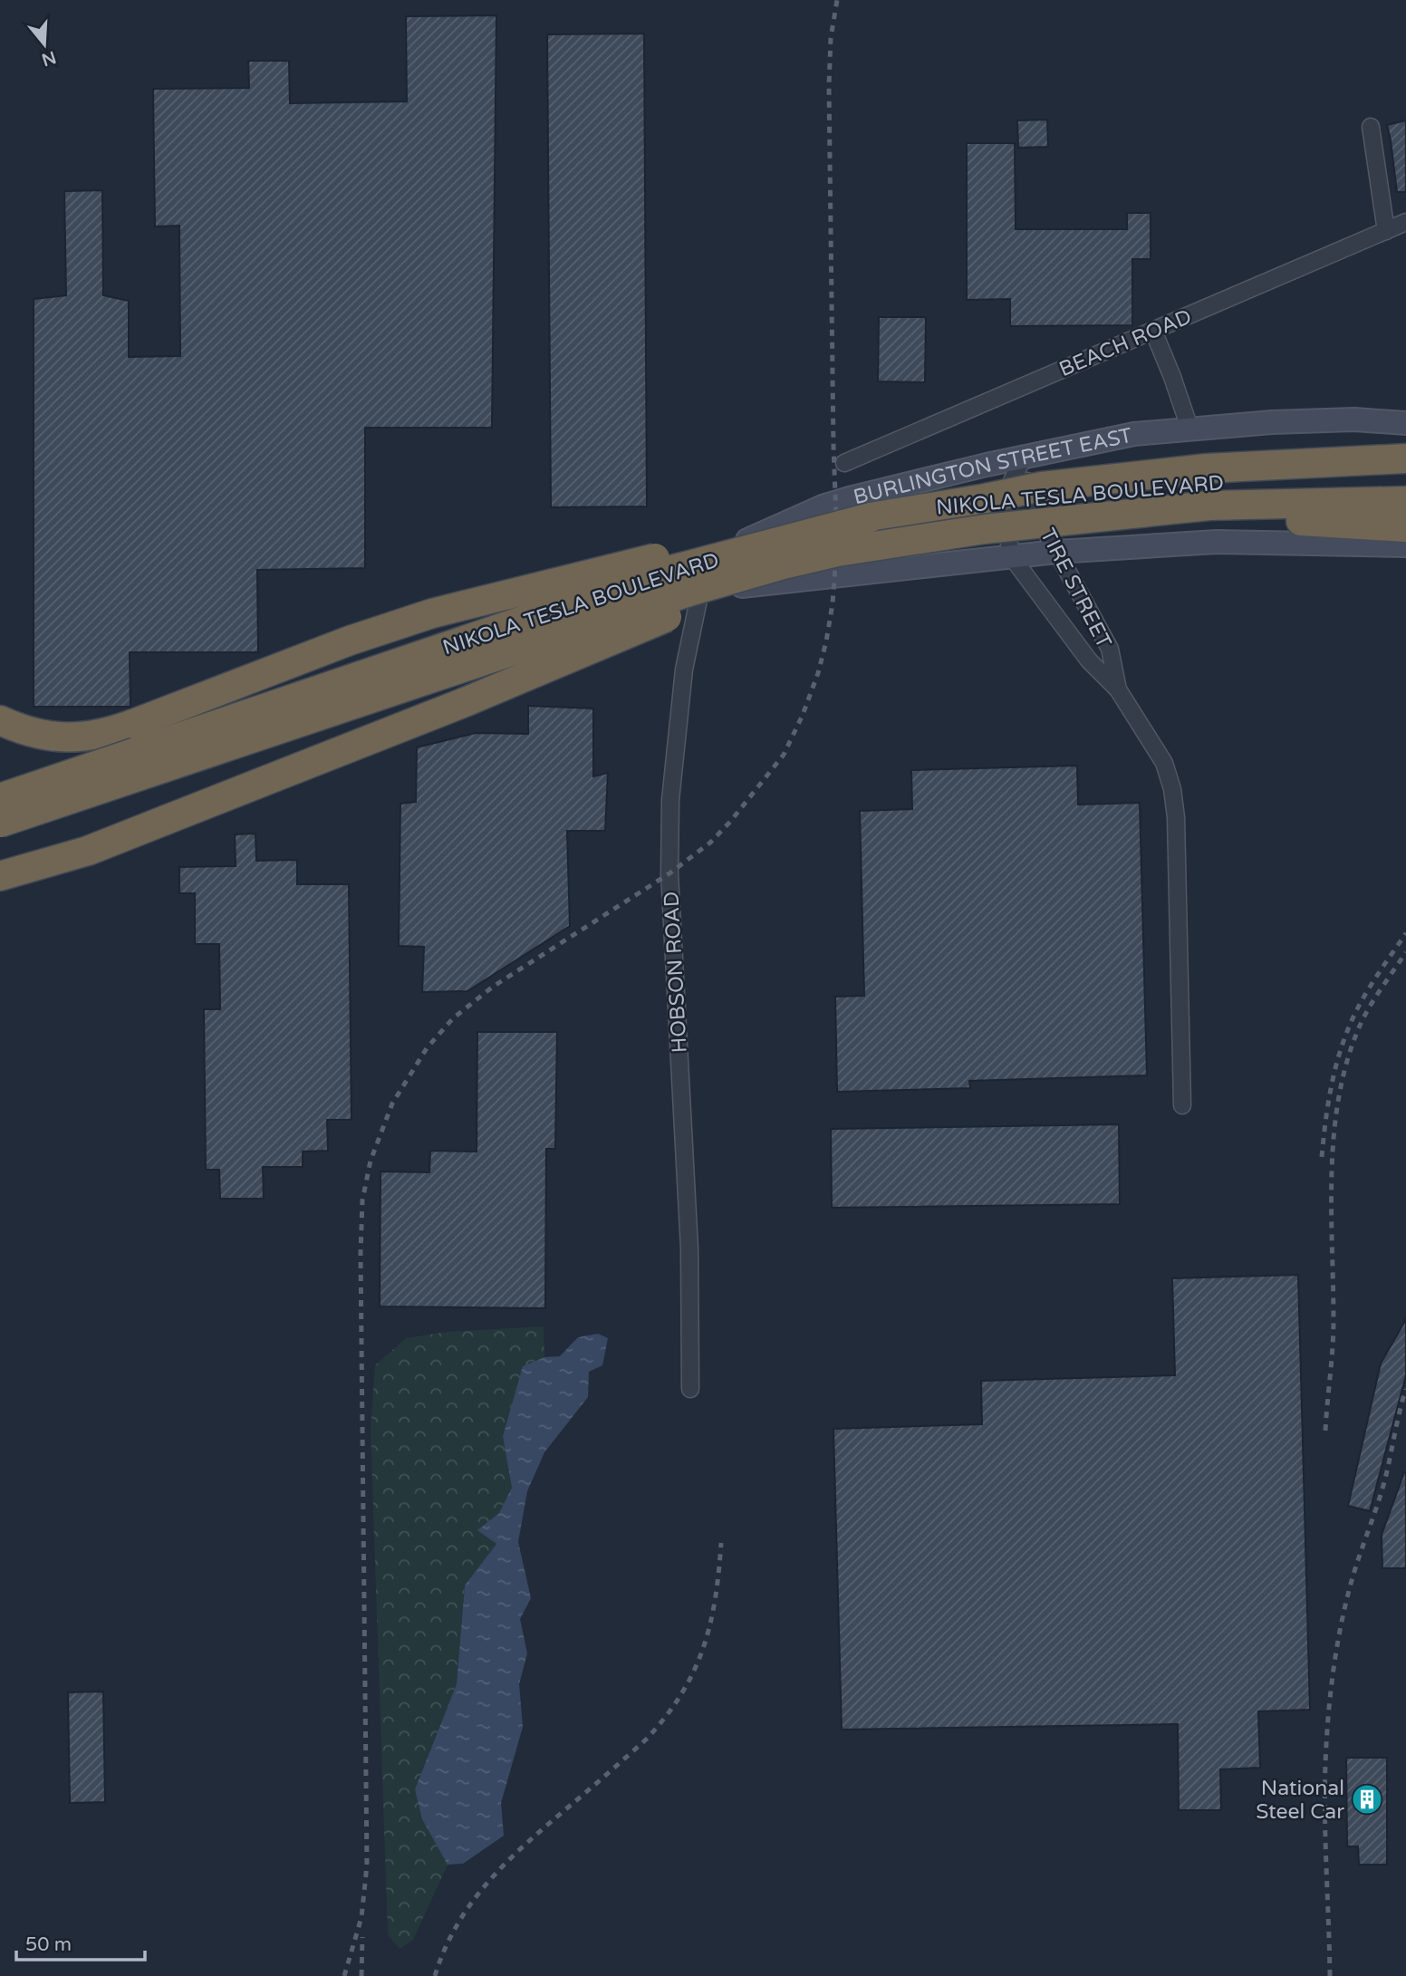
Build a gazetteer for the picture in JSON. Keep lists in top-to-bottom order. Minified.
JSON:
{"streets":{"highway":["NIKOLA TESLA BOULEVARD"],"main road":["BURLINGTON STREET EAST"],"street":["BEACH ROAD","TIRE STREET","HOBSON ROAD"]},"crossings":[["BURLINGTON STREET EAST","TIRE STREET"],["BURLINGTON STREET EAST","HOBSON ROAD"]],"places":{"building":["National Steel Car"]},"scale_bar":"50 m","north":"bottom"}
